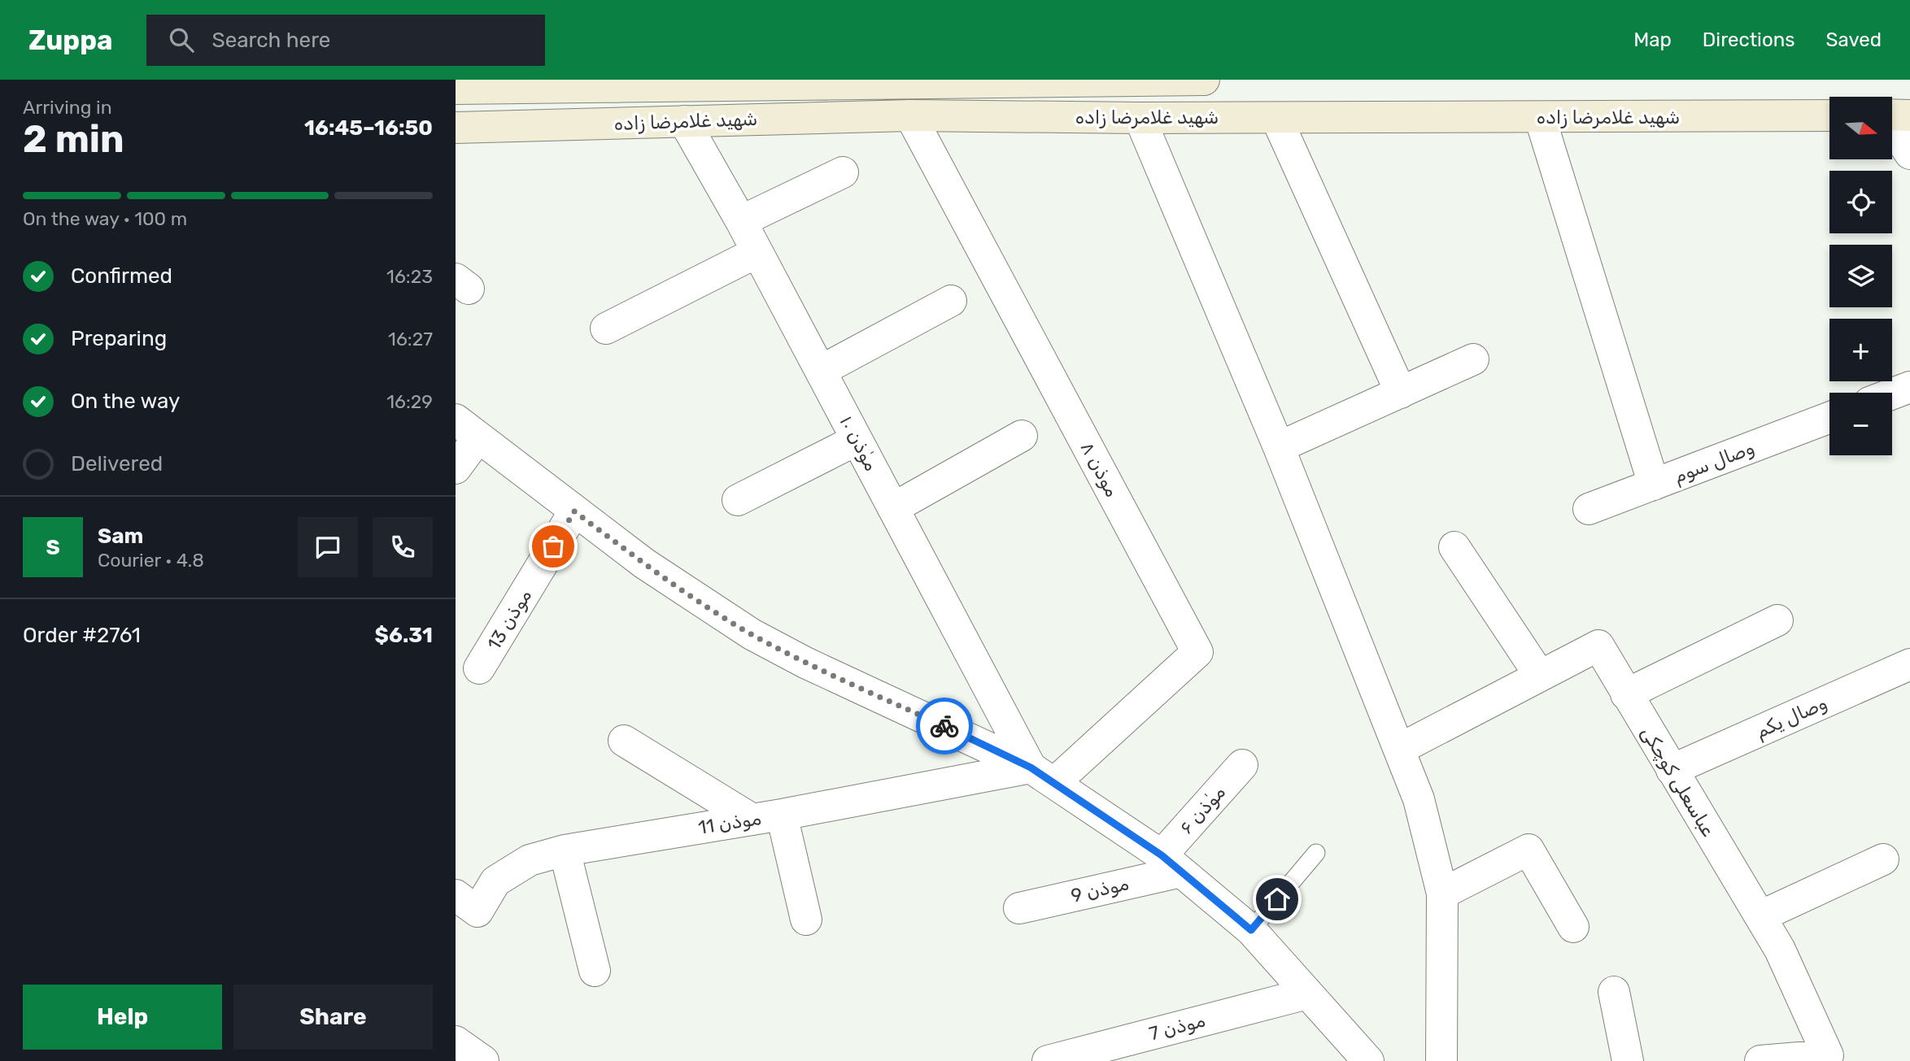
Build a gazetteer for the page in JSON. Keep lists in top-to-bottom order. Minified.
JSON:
{"streets":{"street":["شهید غلامرضا زاده","موٰذن ۱۰","وصال سوم","موذن ۸","موذن 13","وصال یکم","عباسعلی کوچکی","موٰذن ۶","موذن 11","موذن 9","موذن 7"]},"crossings":[["شهید غلامرضا زاده","موٰذن ۱۰"],["شهید غلامرضا زاده","موذن ۸"],["موٰذن ۱۰","موذن ۸"],["موٰذن ۱۰","موذن 11"],["موذن ۸","موذن 11"],["وصال یکم","عباسعلی کوچکی"],["موٰذن ۶","موذن 9"]],"north":"right","page":{"header":"Zuppa","search":"Search here","nav":["Map","Directions","Saved"],"heading":["2 min","Arriving in","16:45–16:50"],"panel":["Sam","Courier · 4.8","Order #2761","$6.31"],"map_buttons":["+","−"],"bar":"On the way · 100 m","list":[["Confirmed","16:23"],["Preparing","16:27"],["On the way","16:29"],"Delivered"],"round":"S","buttons":["Help","Share"]}}
